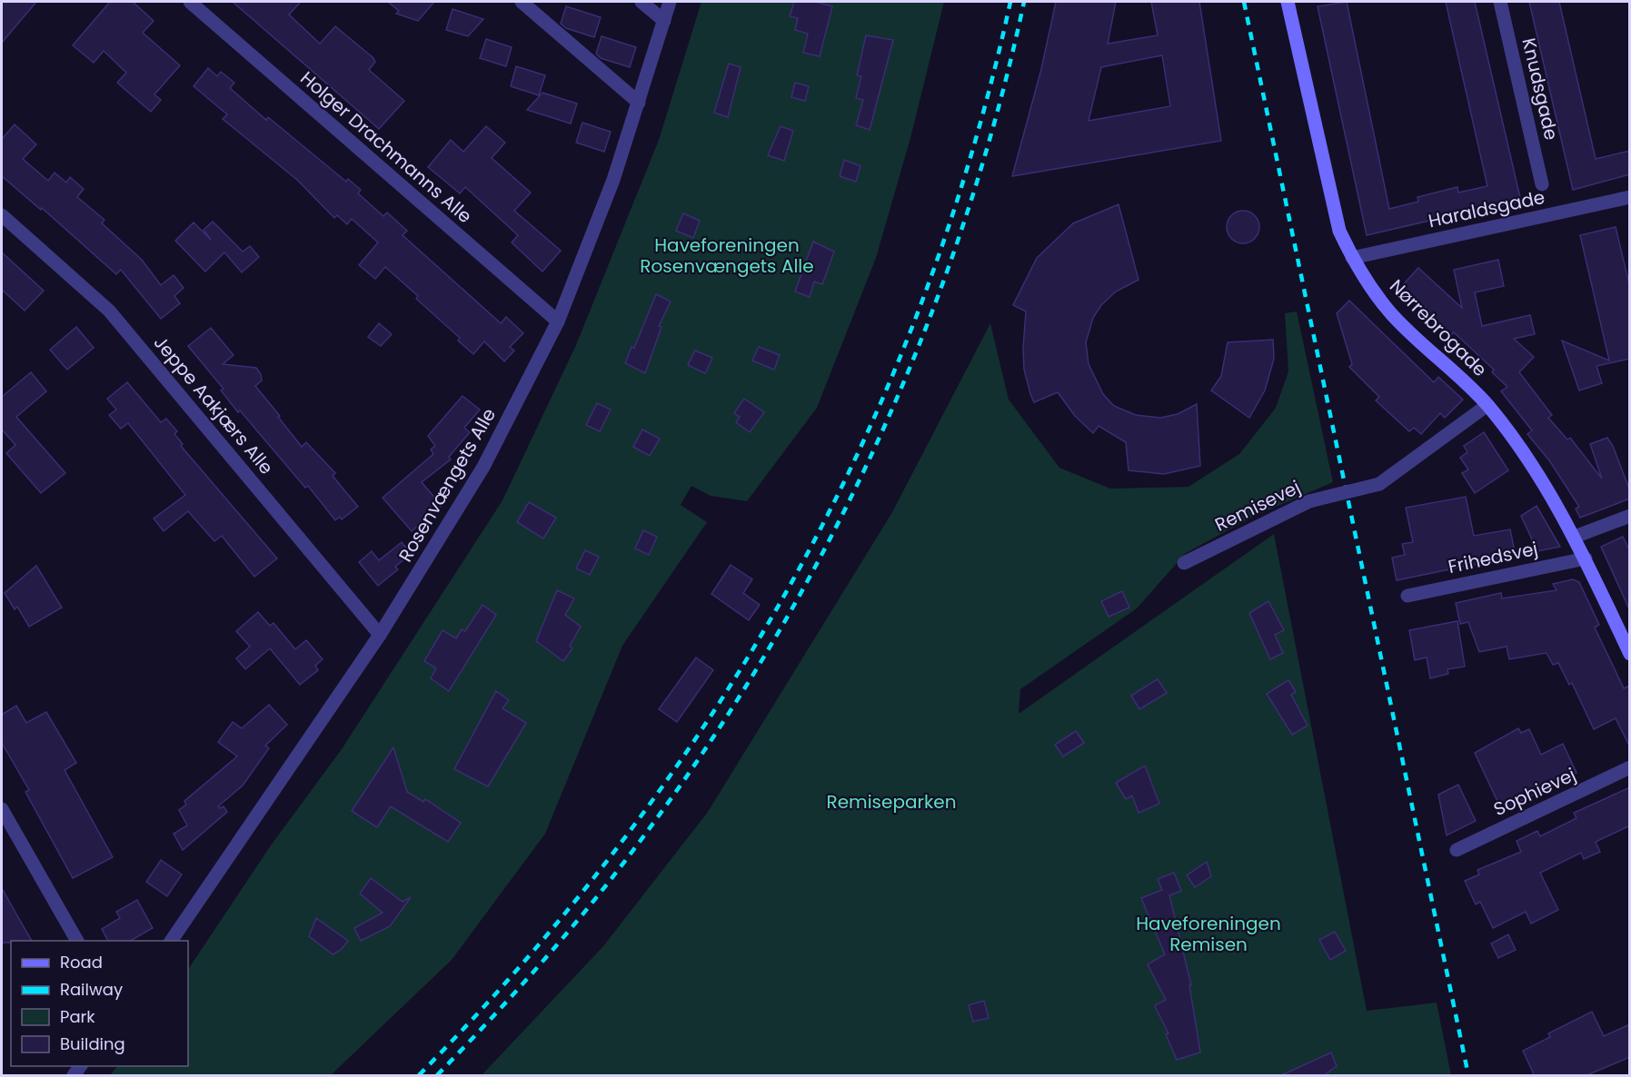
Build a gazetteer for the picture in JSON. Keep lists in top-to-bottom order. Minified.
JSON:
{"streets":{"street":["Knudsgade","Holger Drachmanns Alle","Haraldsgade","Nørrebrogade","Jeppe Aakjærs Alle","Rosenvængets Alle","Remisevej","Frihedsvej","Sophievej"]},"crossings":[["Holger Drachmanns Alle","Rosenvængets Alle"],["Haraldsgade","Nørrebrogade"],["Nørrebrogade","Remisevej"],["Nørrebrogade","Frihedsvej"],["Jeppe Aakjærs Alle","Rosenvængets Alle"]],"parks":["Haveforeningen Rosenvængets Alle","Remiseparken","Haveforeningen Remisen"],"legend":["Road","Railway","Park","Building"]}
